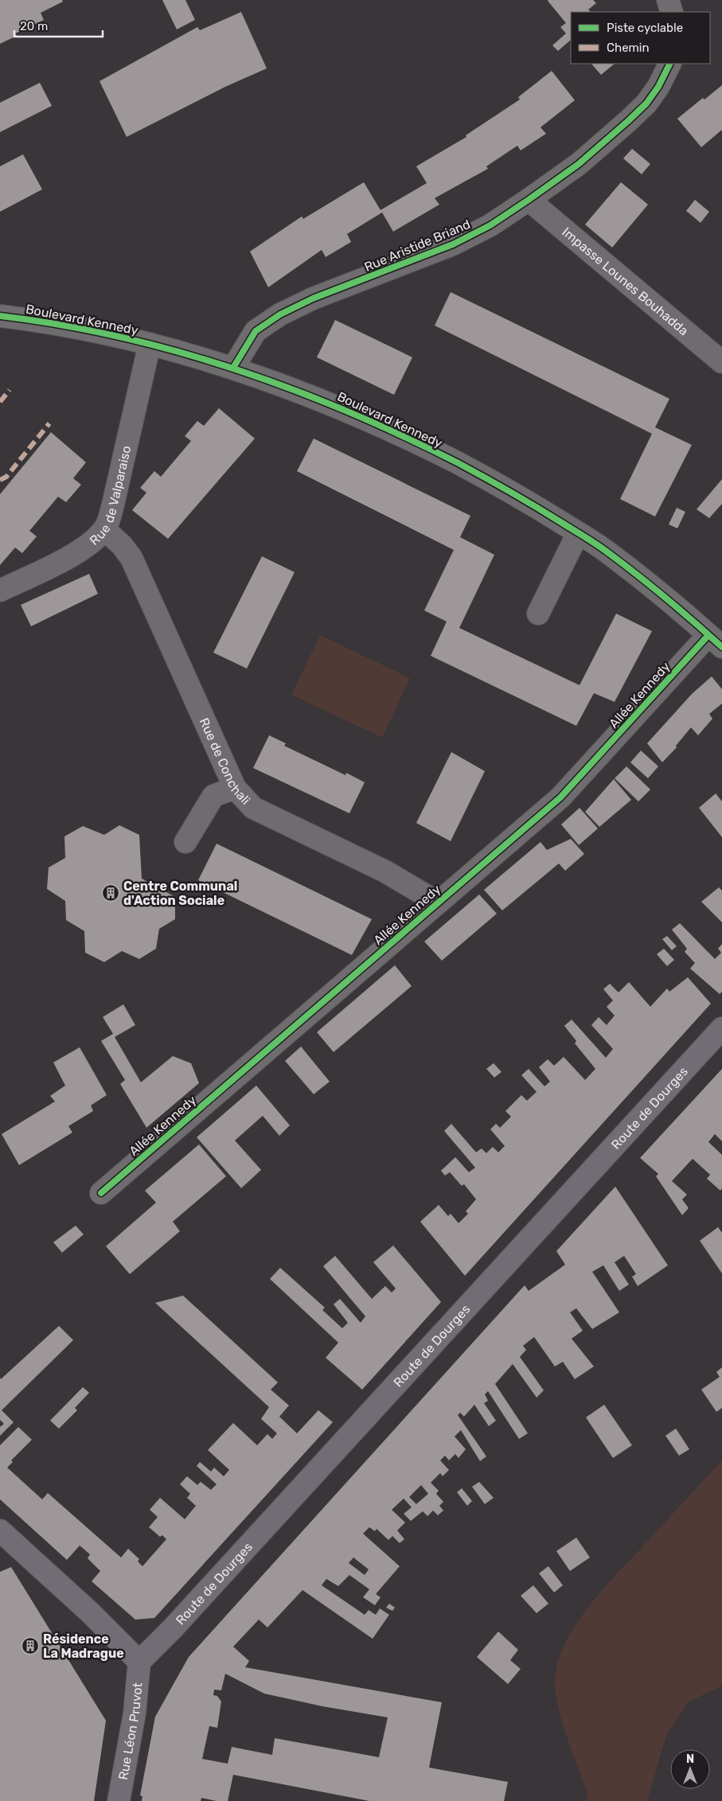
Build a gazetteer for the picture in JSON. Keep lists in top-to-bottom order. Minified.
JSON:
{"streets":{"main road":["Route de Dourges","Rue Léon Pruvot"],"street":["Rue Aristide Briand","Impasse Lounes Bouhadda","Boulevard Kennedy","Rue de Valparaiso","Allée Kennedy","Rue de Conchali"]},"crossings":[["Rue Aristide Briand","Impasse Lounes Bouhadda"],["Rue Aristide Briand","Boulevard Kennedy"],["Boulevard Kennedy","Rue de Valparaiso"],["Boulevard Kennedy","Allée Kennedy"],["Rue de Valparaiso","Rue de Conchali"],["Allée Kennedy","Rue de Conchali"],["Route de Dourges","Rue Léon Pruvot"]],"places":{"building":["Centre Communal d'Action Sociale","Résidence La Madrague"]},"legend":["Piste cyclable","Chemin"],"scale_bar":"20 m","north":"top"}
